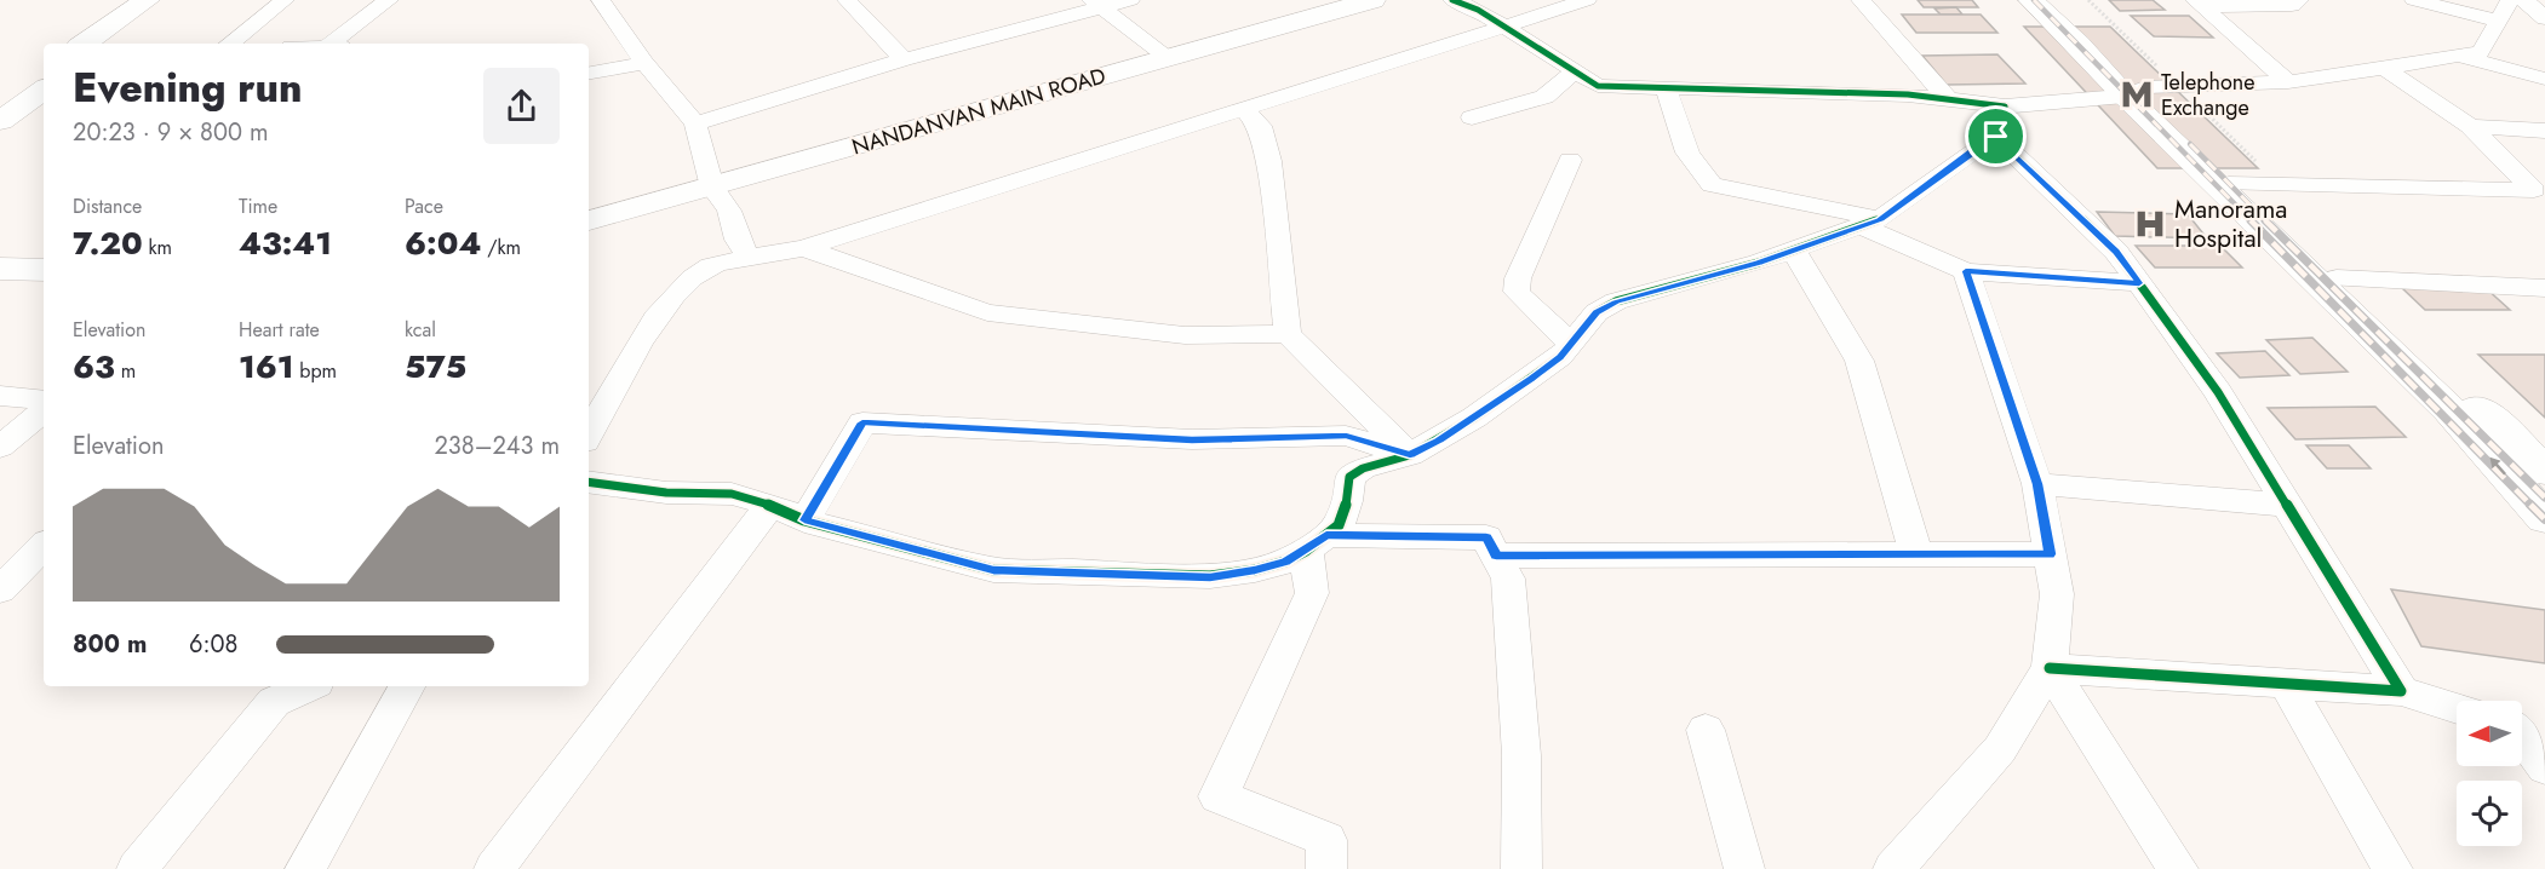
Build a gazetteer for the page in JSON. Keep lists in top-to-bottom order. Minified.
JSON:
{"streets":{"main road":["NANDANVAN MAIN ROAD"]},"places":{"metro station":["Telephone Exchange"],"hospital":["Manorama Hospital"]},"north":"left","page":{"heading":["Evening run","20:23 · 9 × 800 m"],"stats":[["Distance","7.20 km"],["Time","43:41"],["Pace","6:04 /km"],["Elevation","63 m"],["Heart rate","161 bpm"],["kcal","575"]],"chart":["Elevation","238–243 m"],"list":[{"name":"800 m","note":"6:08"}]}}
